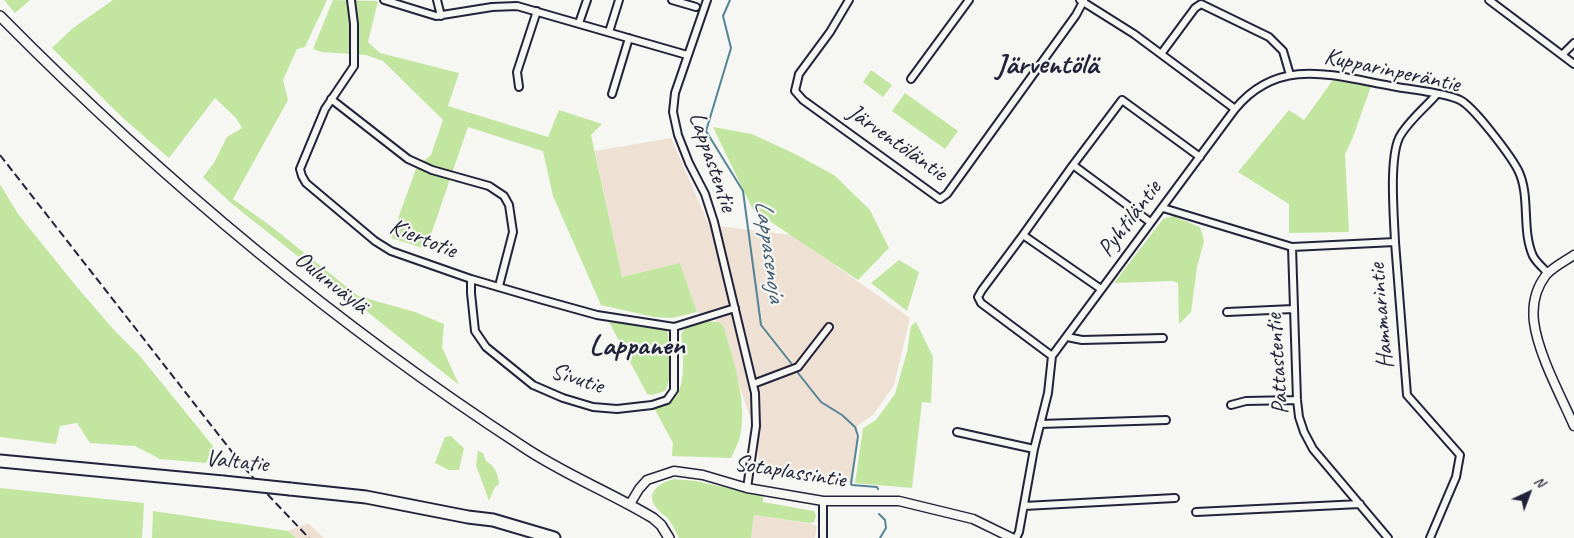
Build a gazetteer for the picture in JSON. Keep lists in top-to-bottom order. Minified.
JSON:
{"streets":{"highway":["Valtatie"],"main road":["Oulunväylä"],"street":["Kupparinperäntie","Järventöläntie","Lappastentie","Pyhtiläntie","Kiertotie","Hammarintie","Pattastentie","Sivutie","Sotaplassintie"]},"crossings":[["Kupparinperäntie","Pyhtiläntie"],["Lappastentie","Kiertotie"],["Lappastentie","Sotaplassintie"],["Pyhtiläntie","Hammarintie"],["Kiertotie","Sivutie"],["Oulunväylä","Sotaplassintie"],["Hammarintie","Pattastentie"]],"districts":["Järventölä","Lappanen"],"water":["Lappasenoja"],"north":"top right"}
